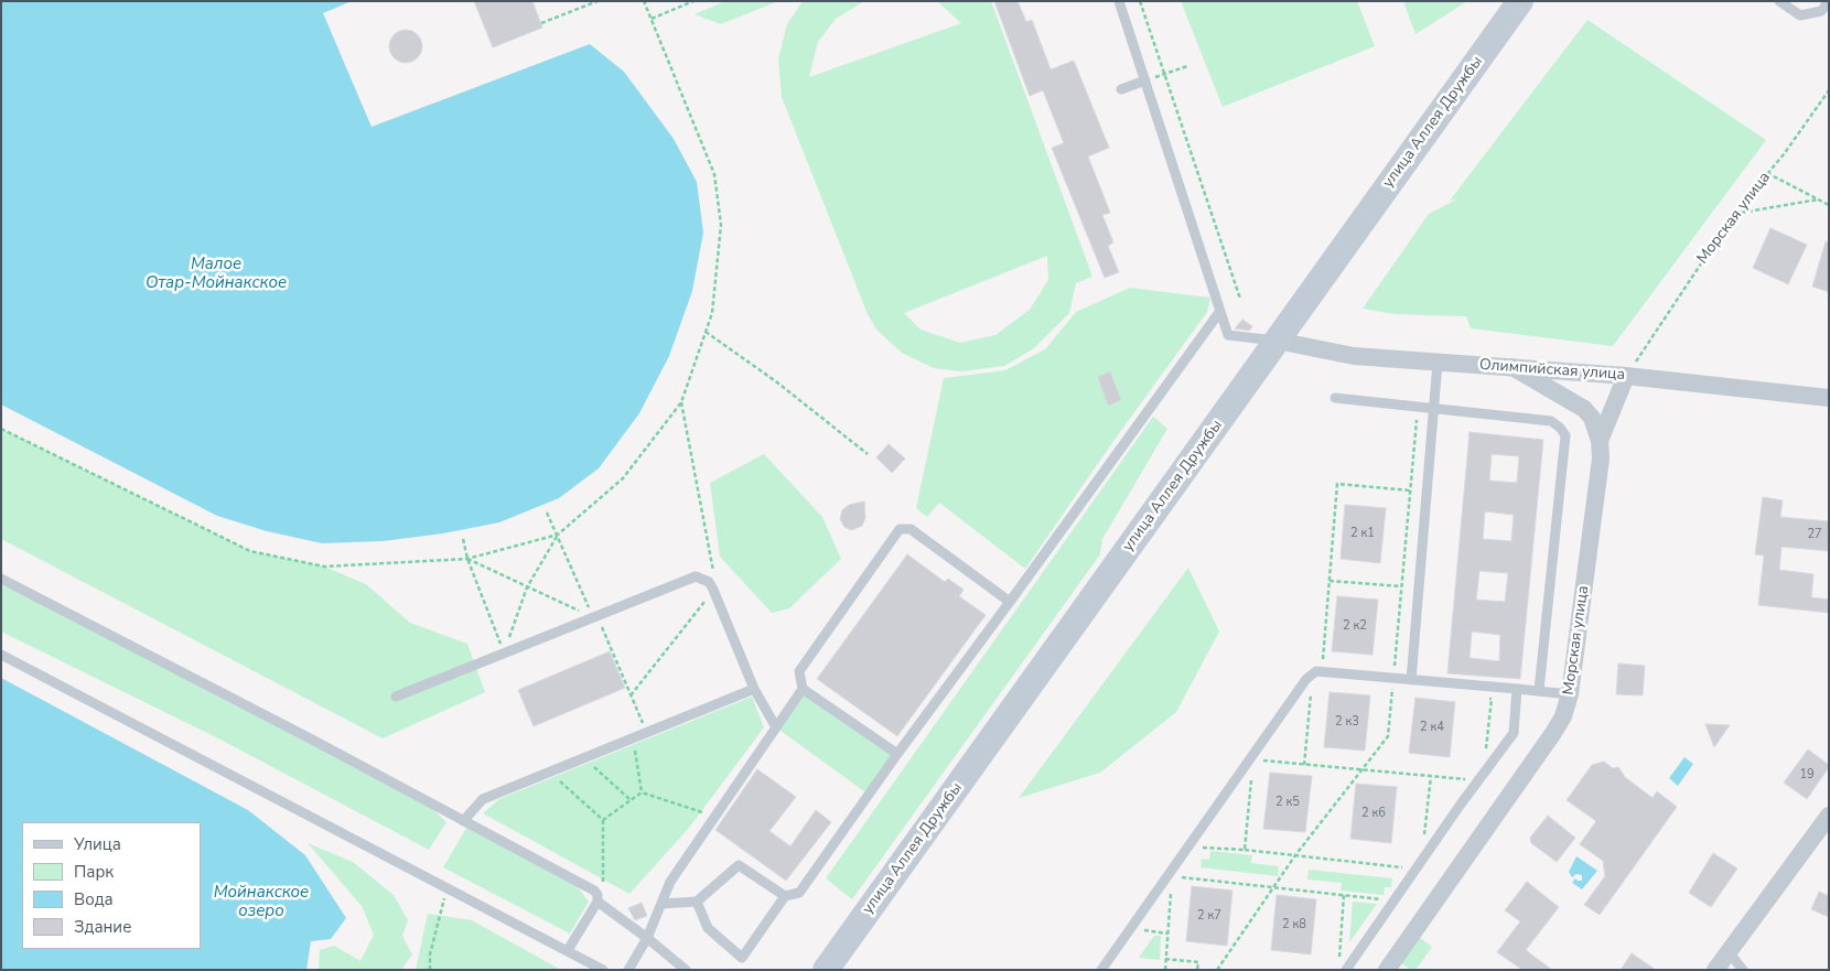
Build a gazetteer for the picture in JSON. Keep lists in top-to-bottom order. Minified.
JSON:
{"streets":{"main road":["улица Аллея Дружбы"],"street":["Морская улица","Олимпийская улица"]},"crossings":[["улица Аллея Дружбы","Олимпийская улица"],["Морская улица","Олимпийская улица"]],"water":["Малое Отар-Мойнакское","Мойнакское озеро"],"house_numbers":["2 к1","27","2 к2","2 к3","2 к4","19","2 к5","2 к6","2 к7","2 к8"],"legend":["Улица","Парк","Вода","Здание"]}
